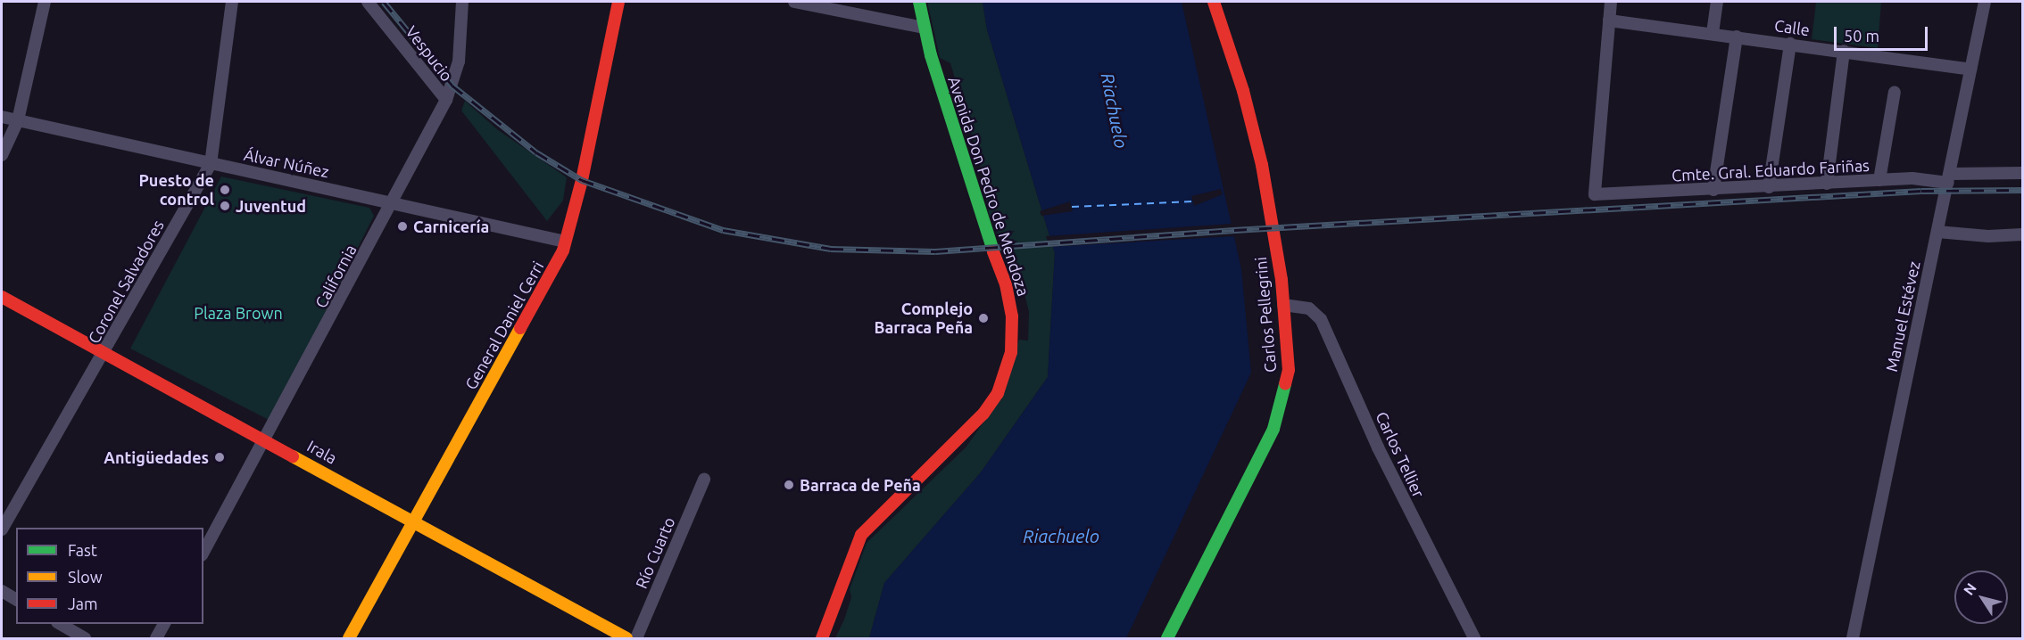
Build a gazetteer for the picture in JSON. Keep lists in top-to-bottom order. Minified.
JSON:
{"streets":{"street":["Calle","Vespucio","Álvar Núñez","Cmte. Gral. Eduardo Fariñas","Avenida Don Pedro de Mendoza","California","Coronel Salvadores","Carlos Pellegrini","Manuel Estévez","General Daniel Cerri","Irala","Carlos Tellier","Río Cuarto"]},"crossings":[["Calle","Cmte. Gral. Eduardo Fariñas"],["Calle","Manuel Estévez"],["Vespucio","California"],["Álvar Núñez","California"],["Álvar Núñez","Coronel Salvadores"],["Álvar Núñez","General Daniel Cerri"],["Cmte. Gral. Eduardo Fariñas","Manuel Estévez"],["California","Irala"],["Coronel Salvadores","Irala"],["Carlos Pellegrini","Carlos Tellier"],["General Daniel Cerri","Irala"]],"water":["Riachuelo"],"parks":["Plaza Brown"],"places":["Puesto de control","Juventud","Carnicería","Complejo Barraca Peña","Antigüedades","Barraca de Peña"],"legend":["Fast","Slow","Jam"],"scale_bar":"50 m","north":"top left"}
